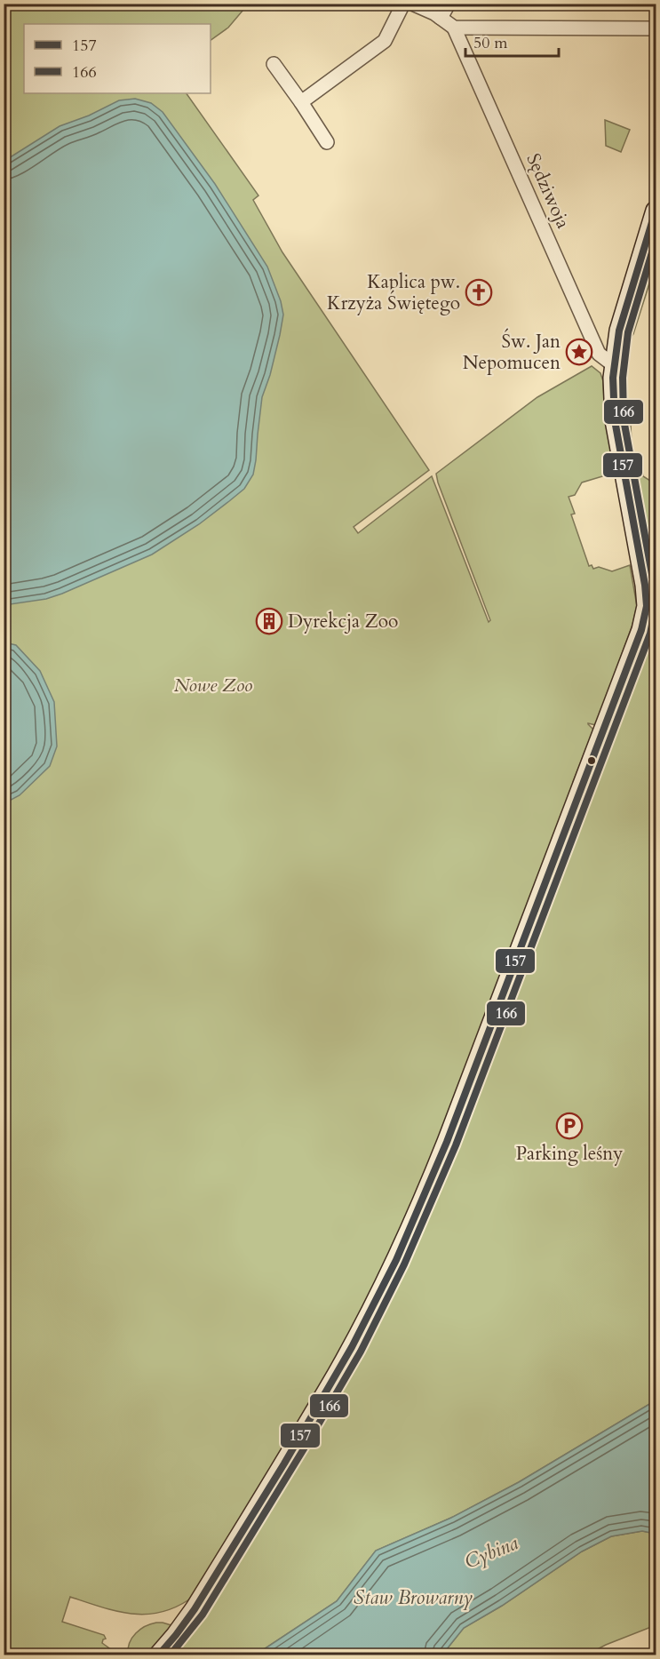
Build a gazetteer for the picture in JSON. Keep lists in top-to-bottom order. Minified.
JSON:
{"streets":{"street":["Sędziwoja"]},"water":["Cybina","Staw Browarny"],"parks":["Nowe Zoo"],"places":{"church":["Kaplica pw. Krzyża Świętego"],"place":["Św. Jan Nepomucen"],"building":["Dyrekcja Zoo"],"parking":["Parking leśny"]},"lines":["transit line 157","transit line 166"],"legend":["157","166"],"scale_bar":"50 m"}
